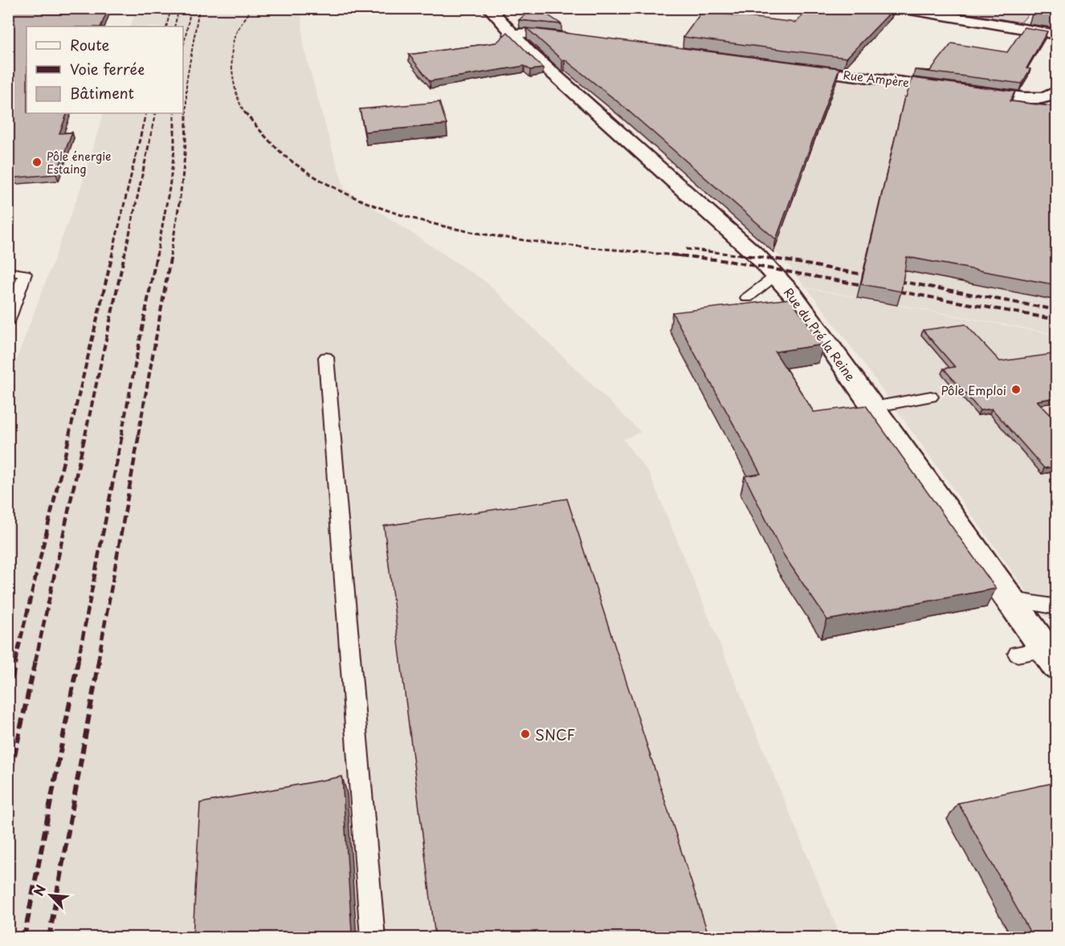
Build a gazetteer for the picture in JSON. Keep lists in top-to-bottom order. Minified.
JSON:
{"streets":{"main road":["Rue Ampère","Rue du Pré la Reine"]},"places":["Pôle énergie Estaing","Pôle Emploi","SNCF"],"legend":["Route","Voie ferrée","Bâtiment"],"north":"top left"}
